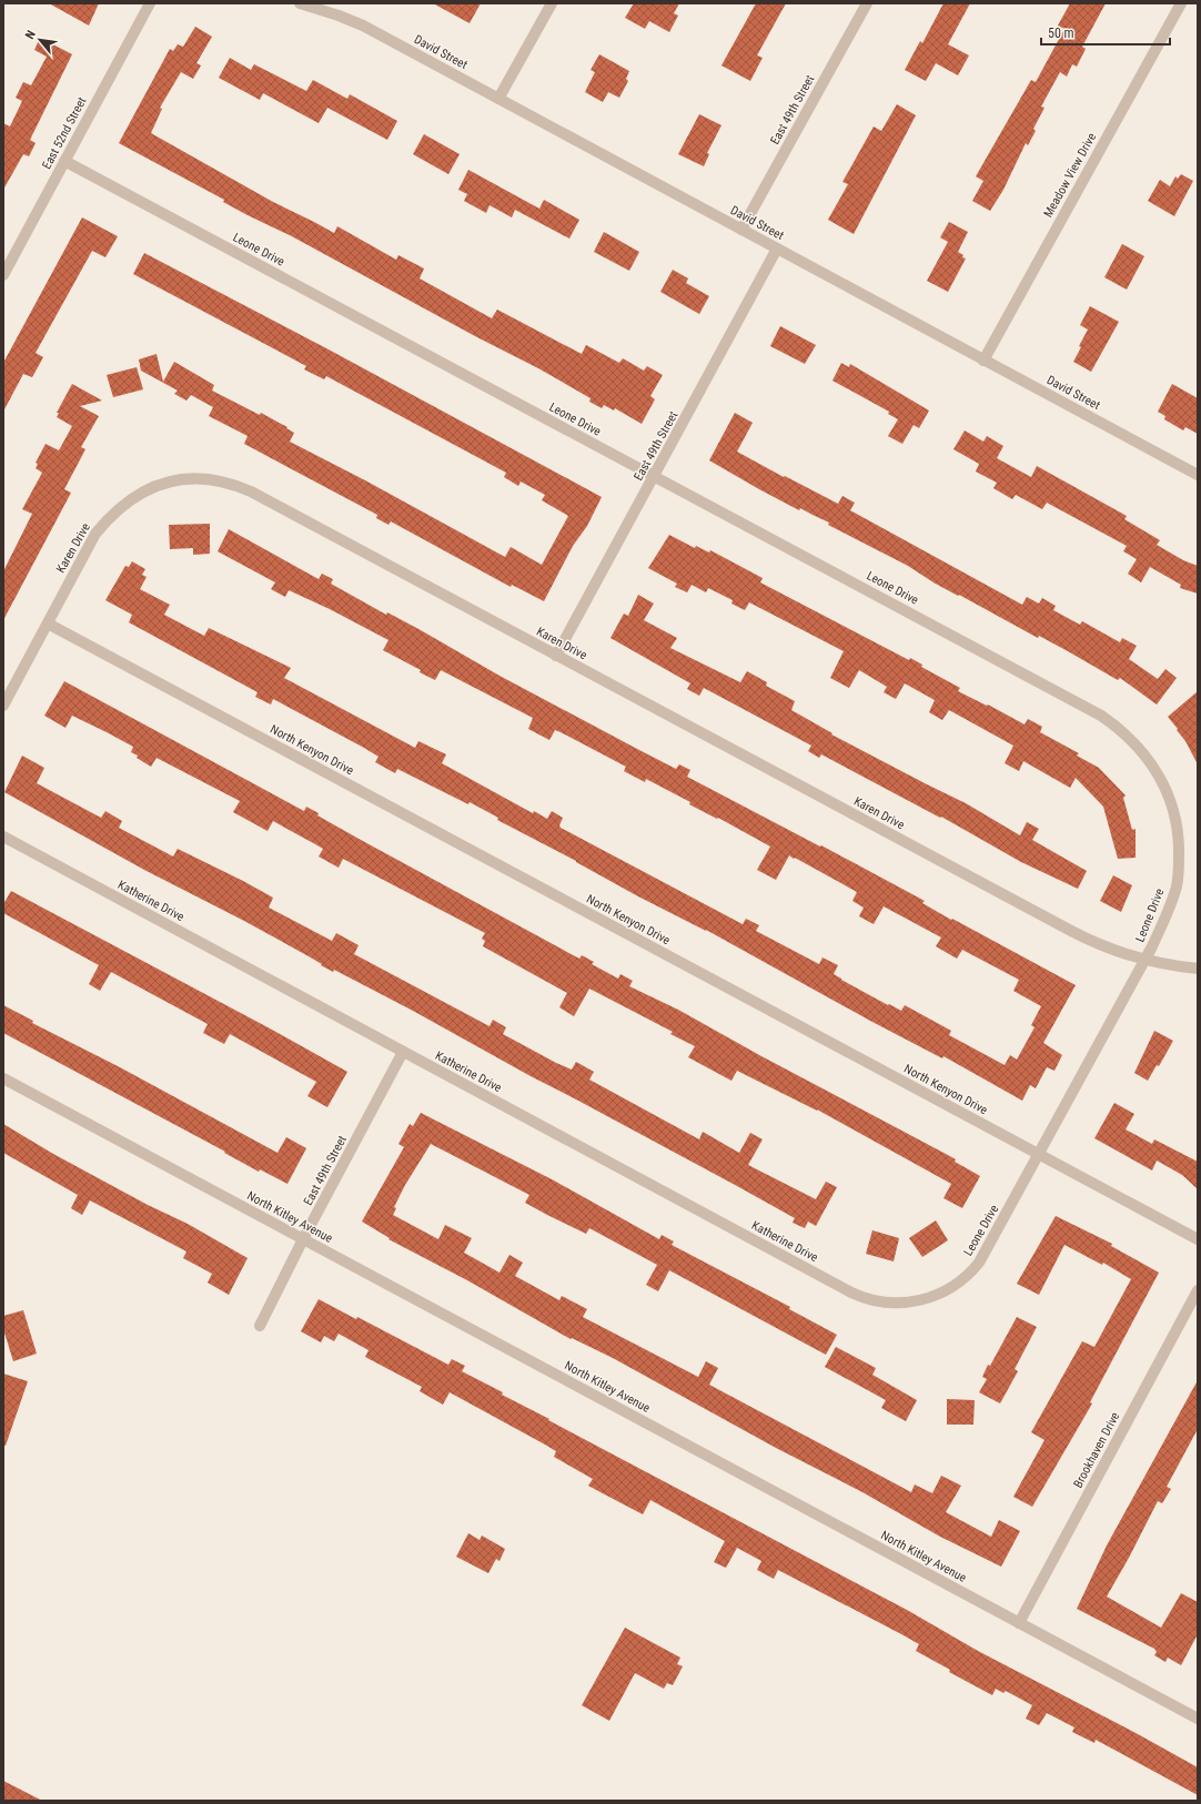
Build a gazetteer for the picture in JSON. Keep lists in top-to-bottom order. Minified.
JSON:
{"streets":{"street":["David Street","East 49th Street","East 52nd Street","Meadow View Drive","Leone Drive","Karen Drive","North Kenyon Drive","Katherine Drive","North Kitley Avenue","Brookhaven Drive"]},"crossings":[["David Street","East 49th Street"],["David Street","Meadow View Drive"],["East 49th Street","Leone Drive"],["East 49th Street","Karen Drive"],["East 49th Street","Katherine Drive"],["East 49th Street","North Kitley Avenue"],["East 52nd Street","Leone Drive"],["Leone Drive","Karen Drive"],["Leone Drive","North Kenyon Drive"],["Leone Drive","Katherine Drive"],["Karen Drive","North Kenyon Drive"],["North Kitley Avenue","Brookhaven Drive"]],"scale_bar":"50 m","north":"top left"}
